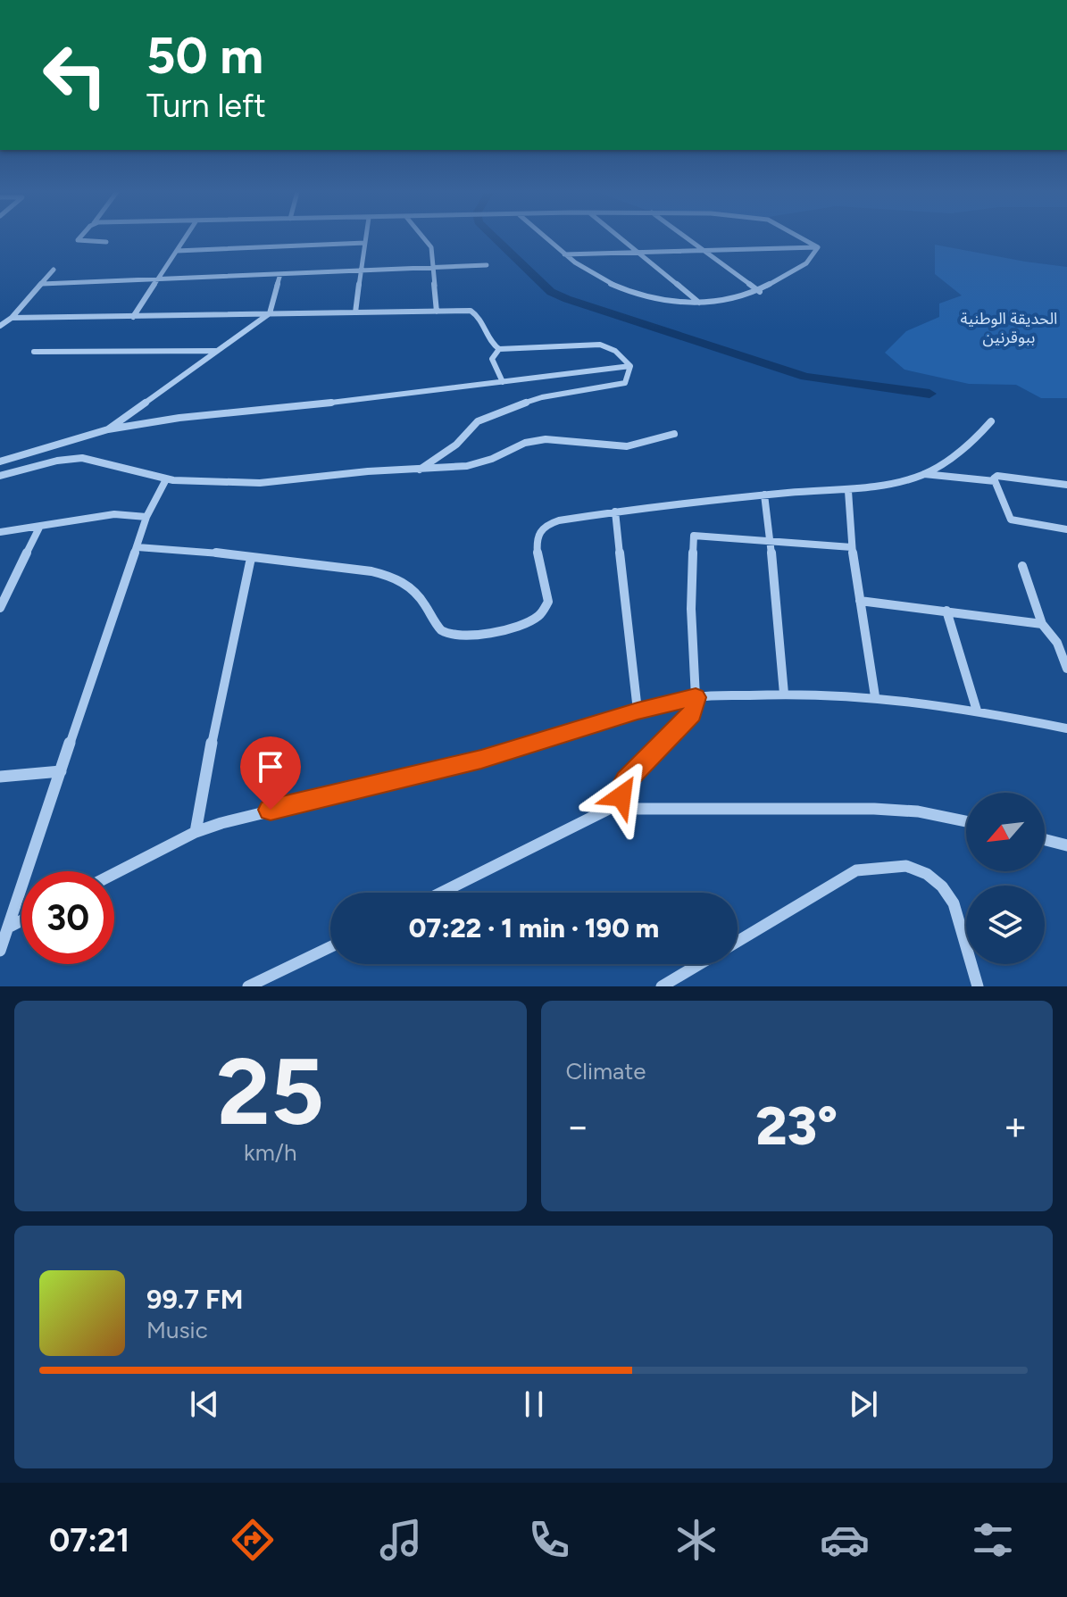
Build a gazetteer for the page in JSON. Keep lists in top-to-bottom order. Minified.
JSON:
{"parks":["الحديقة الوطنية ببوقرنين"],"north":"bottom left","page":{"turn":["50 m","Turn left"],"limit":"30","trip":"07:22 · 1 min · 190 m","tile":[["25","km/h"],"Climate"],"heat":["−","23°","+"],"song":["99.7 FM","Music"],"tabs":"07:21"}}
